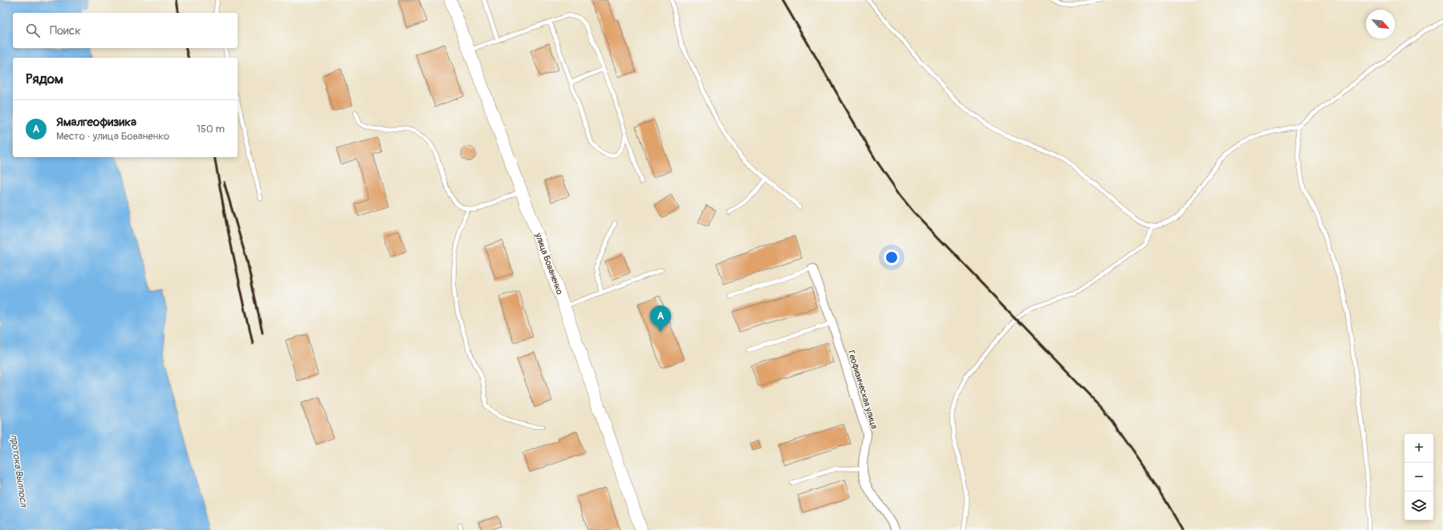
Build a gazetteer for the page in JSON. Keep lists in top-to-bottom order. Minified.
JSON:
{"streets":{"street":["улица Бованенко","Геофизическая улица"]},"water":["протока Вылпосл"],"north":"bottom right","page":{"search":"Поиск","heading":"Рядом","list":[{"mark":"A","name":"Ямалгеофизика","note":"Место · улица Бованенко","value":"150 m"}],"pins":"A","map_buttons":["+","−"]}}
